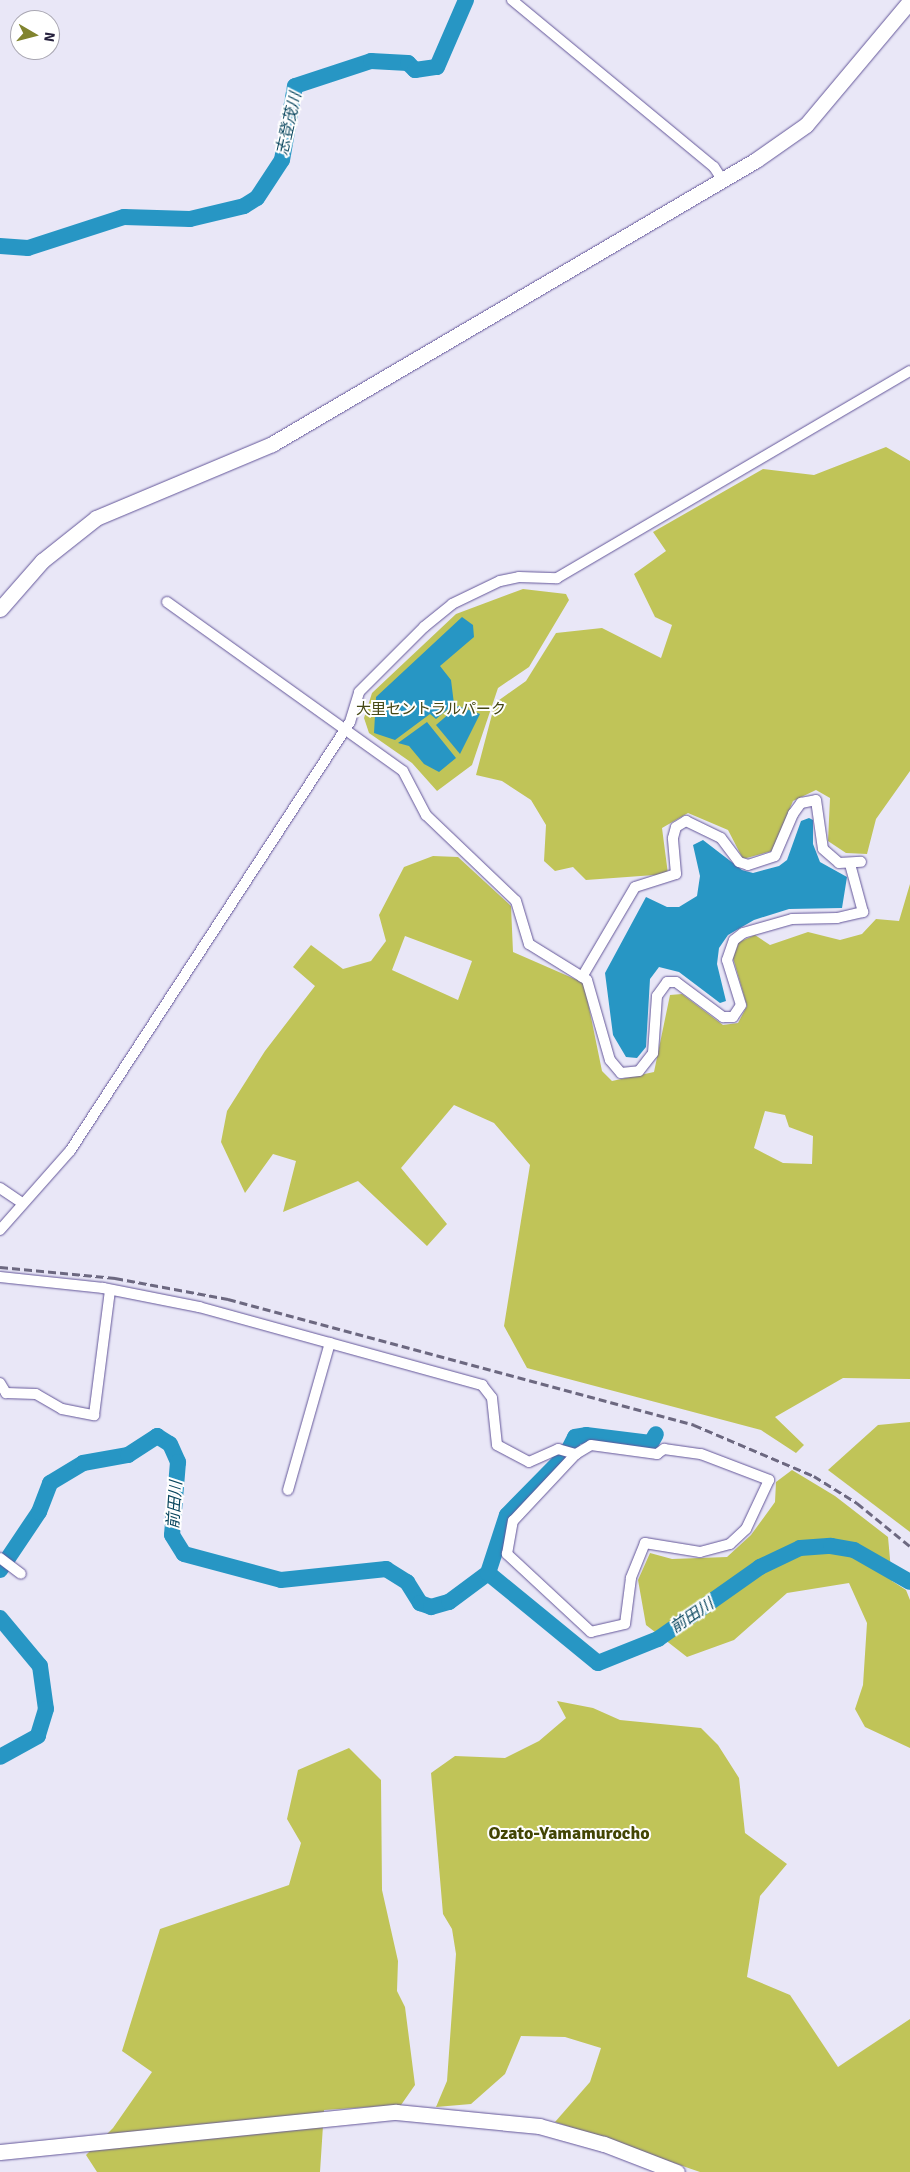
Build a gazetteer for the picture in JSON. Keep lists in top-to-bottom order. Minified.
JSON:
{"districts":["Ozato-Yamamurocho"],"water":["志登茂川","前田川"],"parks":["大里セントラルパーク"],"north":"right"}
